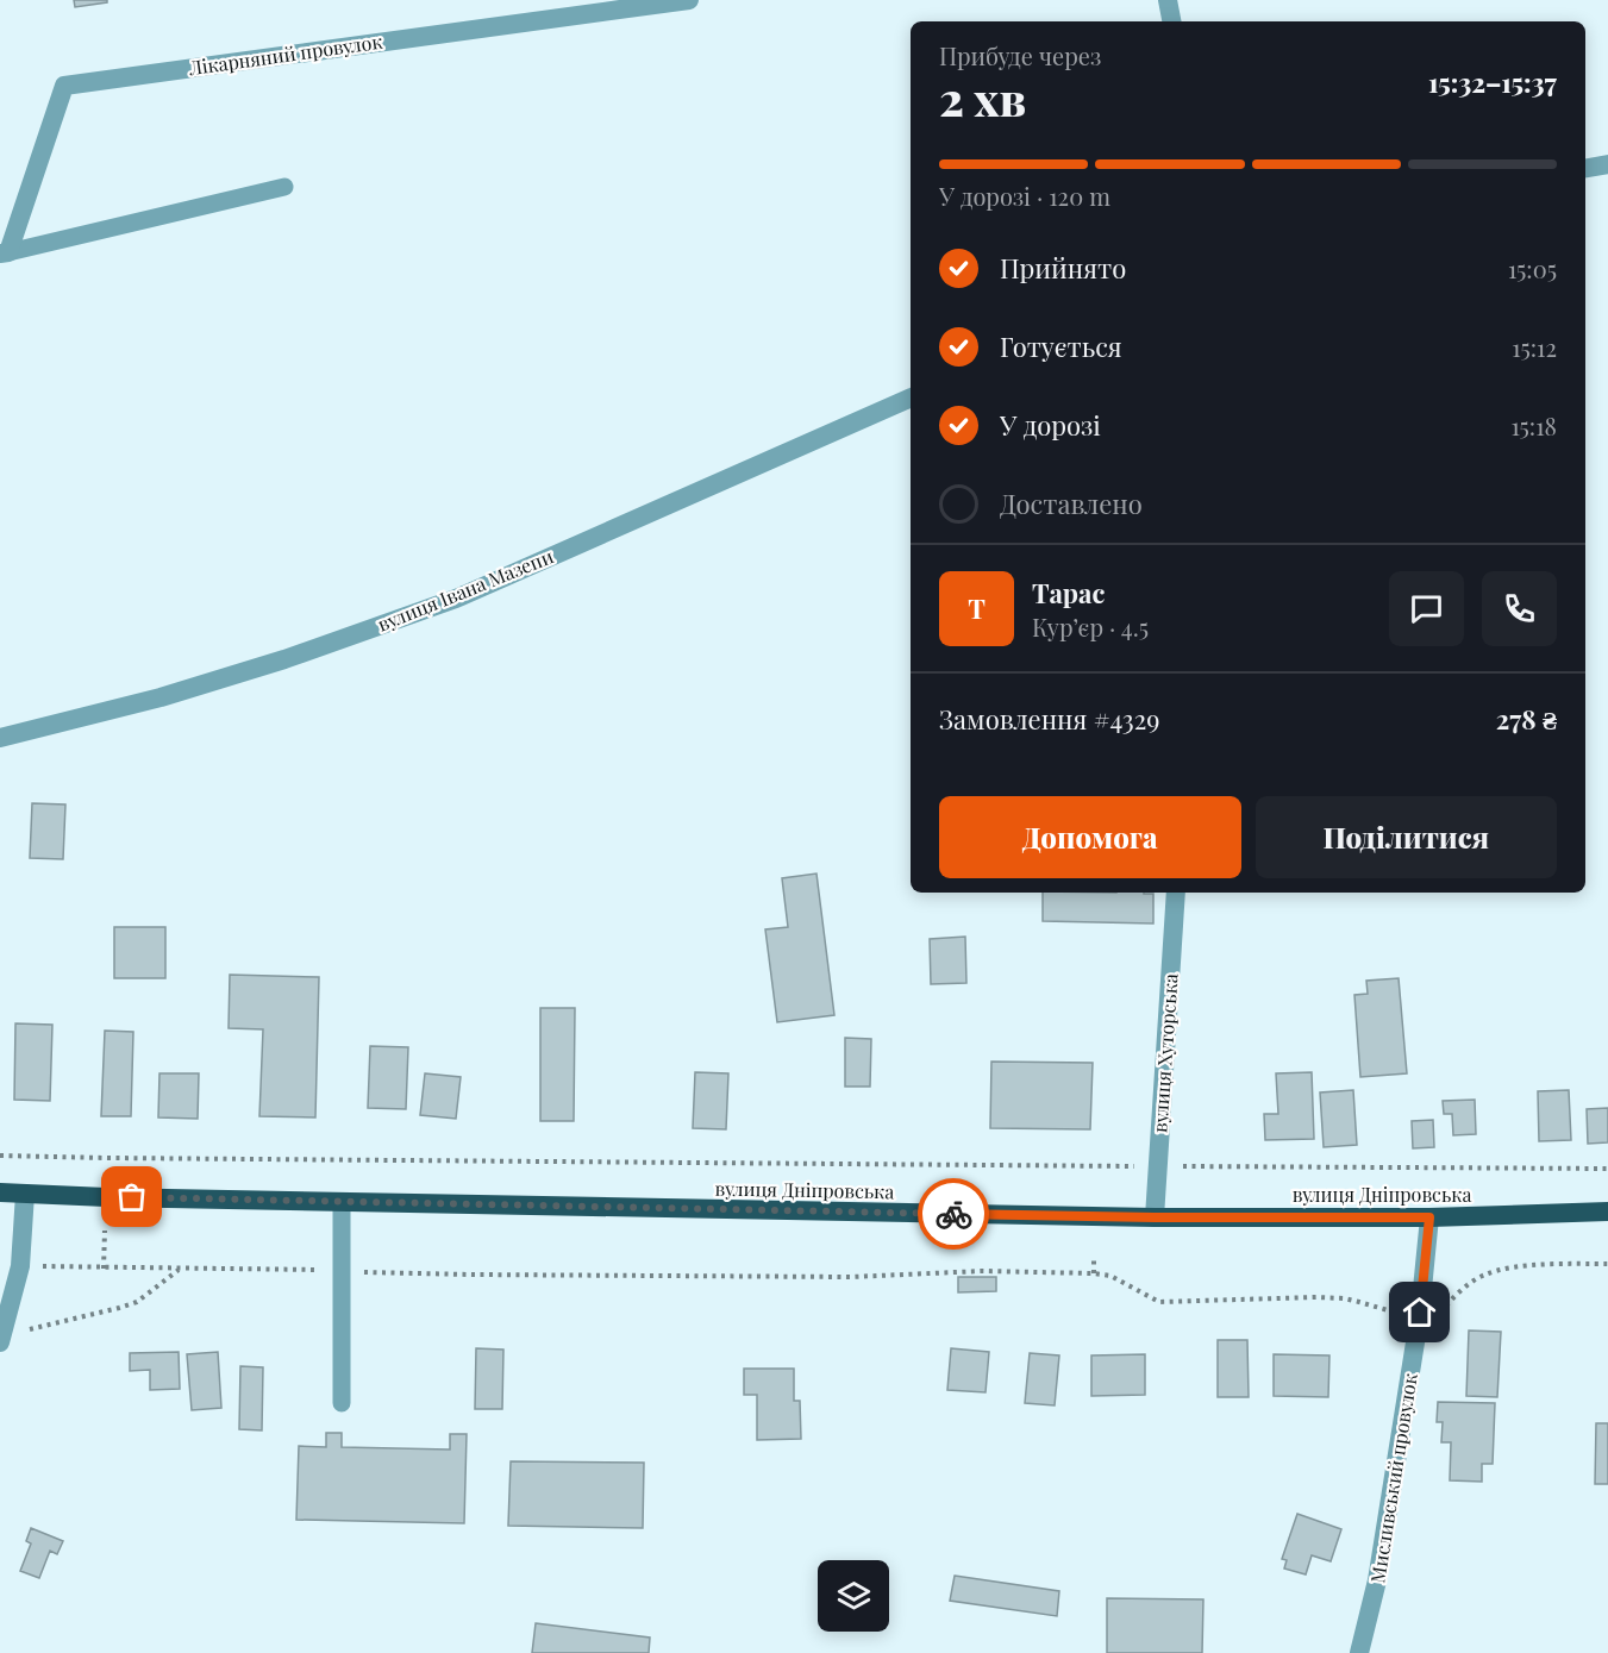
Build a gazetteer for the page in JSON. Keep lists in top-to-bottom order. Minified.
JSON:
{"streets":{"highway":["вулиця Дніпровська"],"street":["Лікарняний провулок","вулиця Івана Мазепи","вулиця Хуторська","Мисливський провулок"]},"crossings":[["вулиця Хуторська","вулиця Дніпровська"],["вулиця Дніпровська","Мисливський провулок"]],"page":{"heading":["2 хв","Прибуде через","15:32–15:37"],"panel":["Тарас","Кур’єр · 4.5","Замовлення #4329","278 ₴"],"bar":"У дорозі · 120 m","list":[["Прийнято","15:05"],["Готується","15:12"],["У дорозі","15:18"],"Доставлено"],"round":"Т","buttons":["Допомога","Поділитися"]}}
